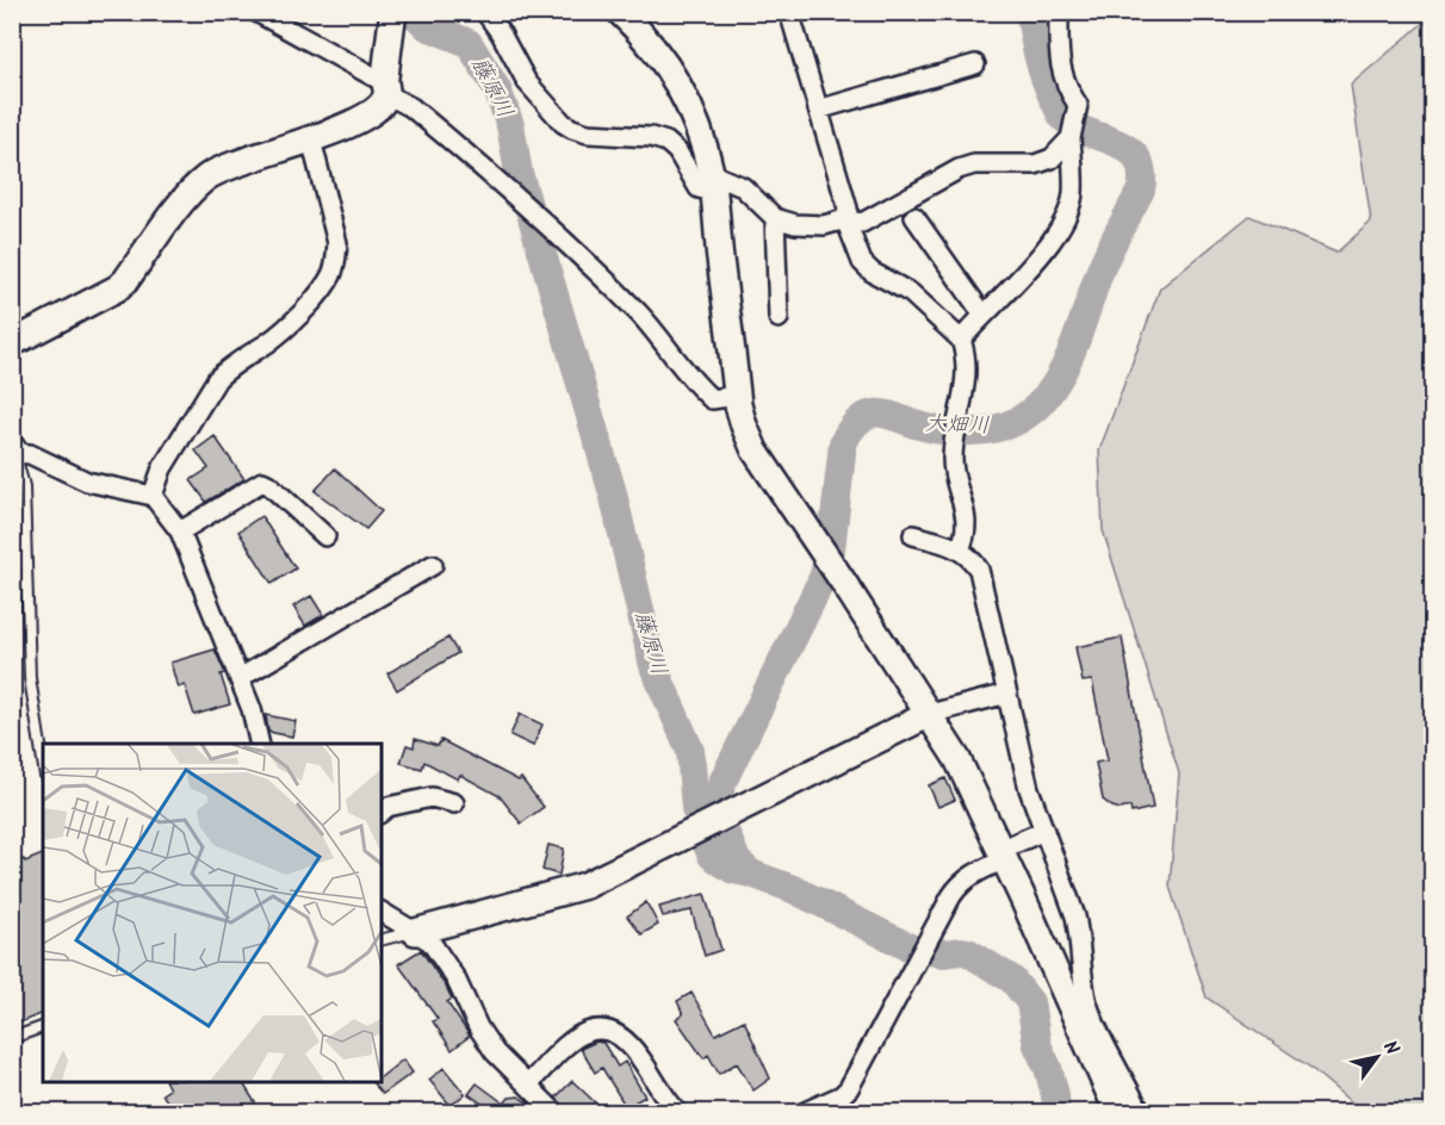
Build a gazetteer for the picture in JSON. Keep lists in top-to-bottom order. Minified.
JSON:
{"water":["藤原川","大畑川"],"north":"top right"}
